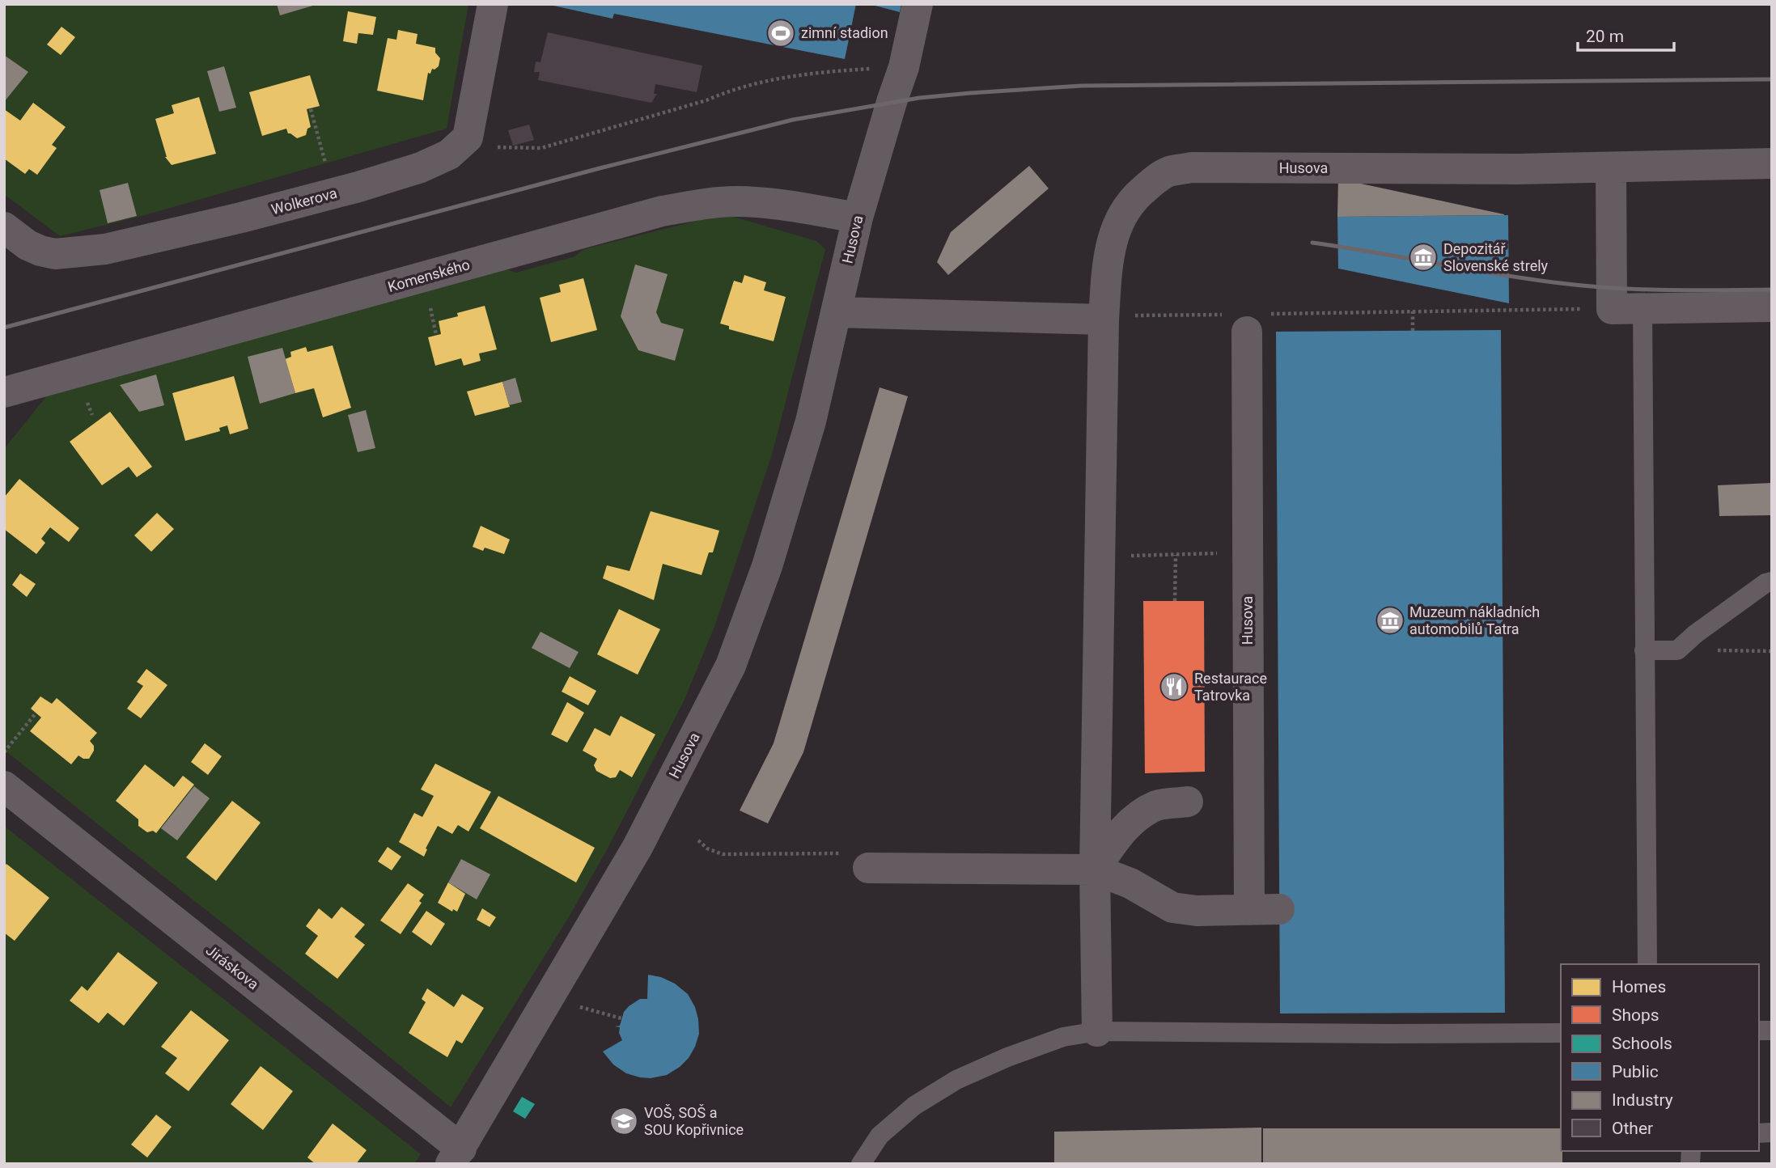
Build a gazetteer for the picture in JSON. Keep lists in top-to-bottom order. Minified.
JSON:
{"streets":{"street":["Husova","Wolkerova","Komenského","Jiráskova"]},"crossings":[["Husova","Komenského"],["Husova","Jiráskova"]],"places":{"sports":["zimní stadion"],"museum":["Depozitář Slovenské strely","Muzeum nákladních automobilů Tatra"],"restaurant":["Restaurace Tatrovka"],"school or university":["VOŠ, SOŠ a SOU Kopřivnice"]},"legend":["Homes","Shops","Schools","Public","Industry","Other"],"scale_bar":"20 m"}
